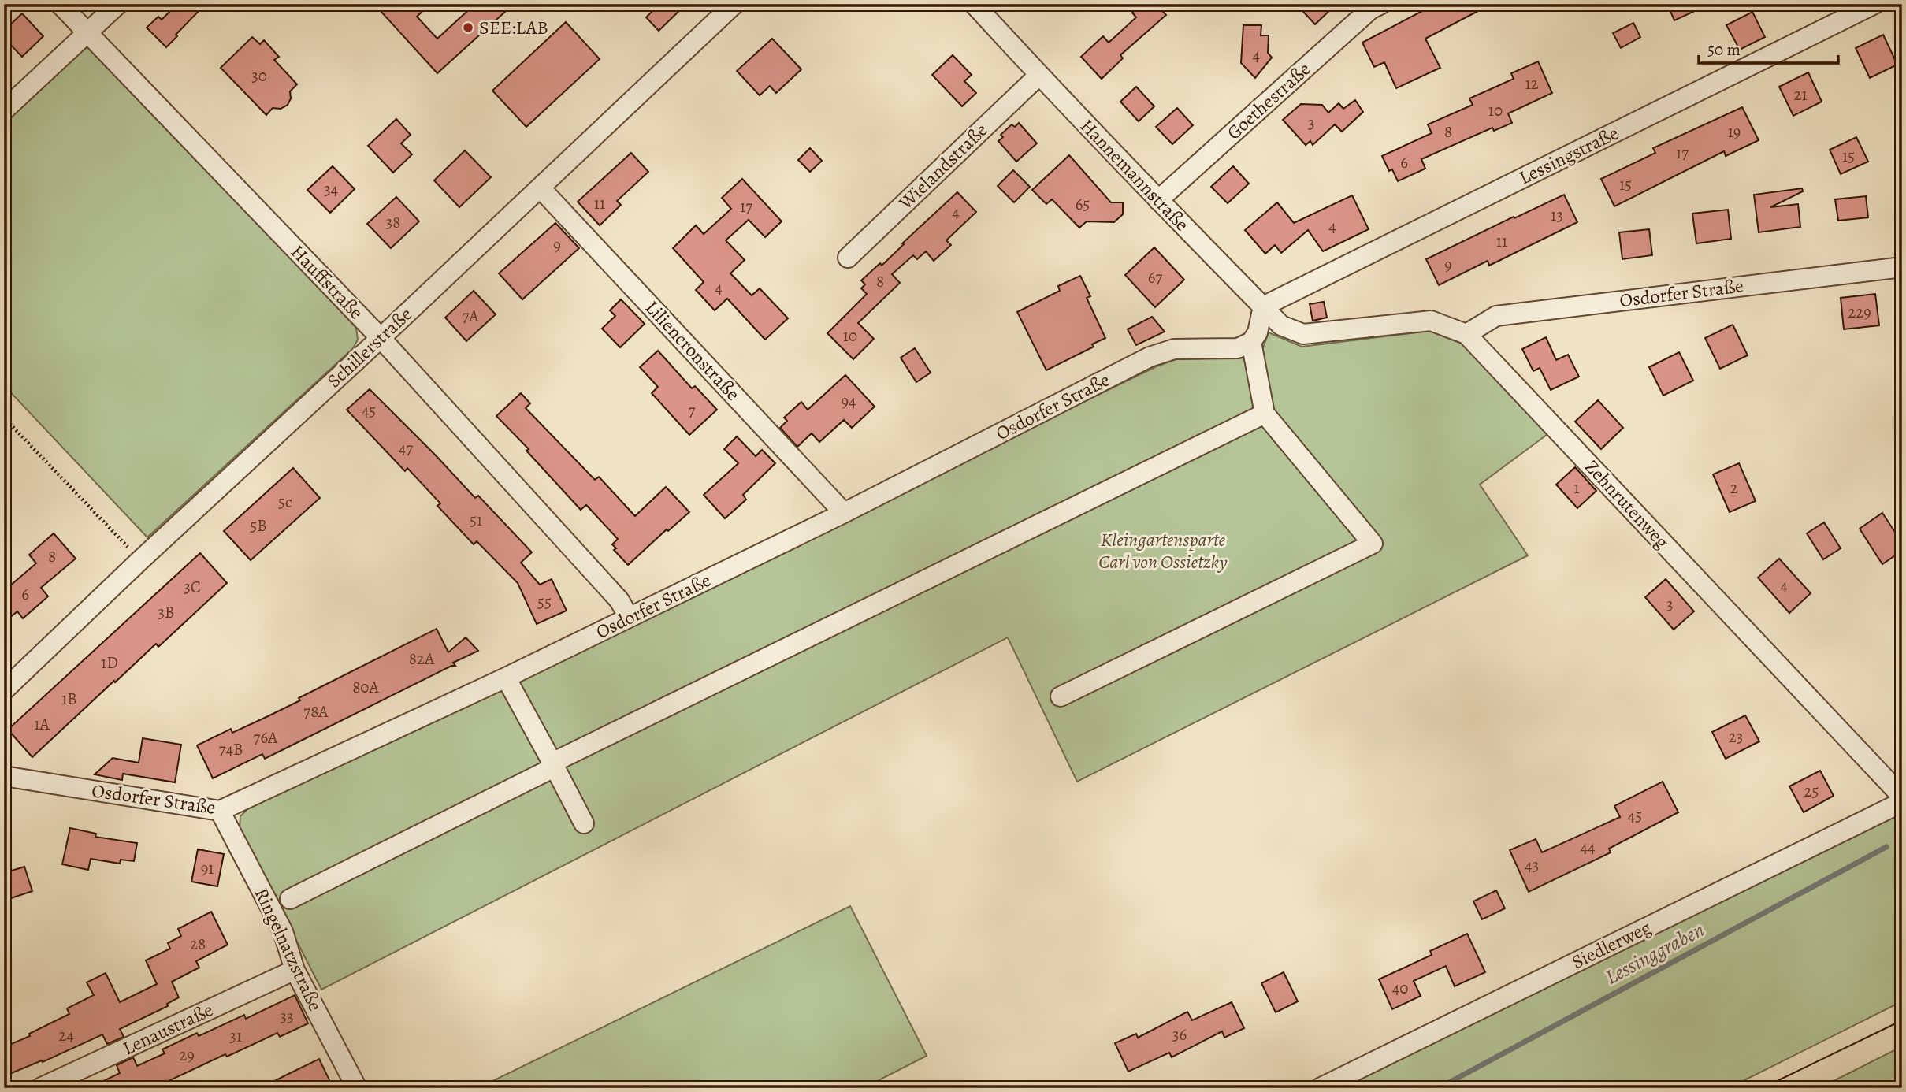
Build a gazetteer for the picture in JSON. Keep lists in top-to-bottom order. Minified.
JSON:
{"streets":{"street":["Goethestraße","Lessingstraße","Wielandstraße","Hannemannstraße","Hauffstraße","Osdorfer Straße","Schillerstraße","Liliencronstraße","Zehnrutenweg","Siedlerweg","Ringelnatzstraße","Lenaustraße"]},"crossings":[["Goethestraße","Hannemannstraße"],["Lessingstraße","Hannemannstraße"],["Wielandstraße","Hannemannstraße"],["Hannemannstraße","Zehnrutenweg"],["Hauffstraße","Osdorfer Straße"],["Hauffstraße","Schillerstraße"],["Osdorfer Straße","Liliencronstraße"],["Osdorfer Straße","Zehnrutenweg"],["Osdorfer Straße","Ringelnatzstraße"],["Schillerstraße","Liliencronstraße"],["Ringelnatzstraße","Lenaustraße"]],"water":["Lessinggraben"],"parks":["Kleingartensparte Carl von Ossietzky"],"places":["SEE:LAB"],"house_numbers":["4","30","12","21","10","3","8","19","17","15","6","15","34","11","65","17","4","13","38","4","11","9","9","67","8","4","229","7A","10","94","45","7","47","1","2","5c","51","5B","8","4","3C","6","55","3","3B","82A","1D","80A","1B","78A","1A","23","76A","74B","25","45","44","43","91","28","40","33","36","24","31","29"],"scale_bar":"50 m"}
